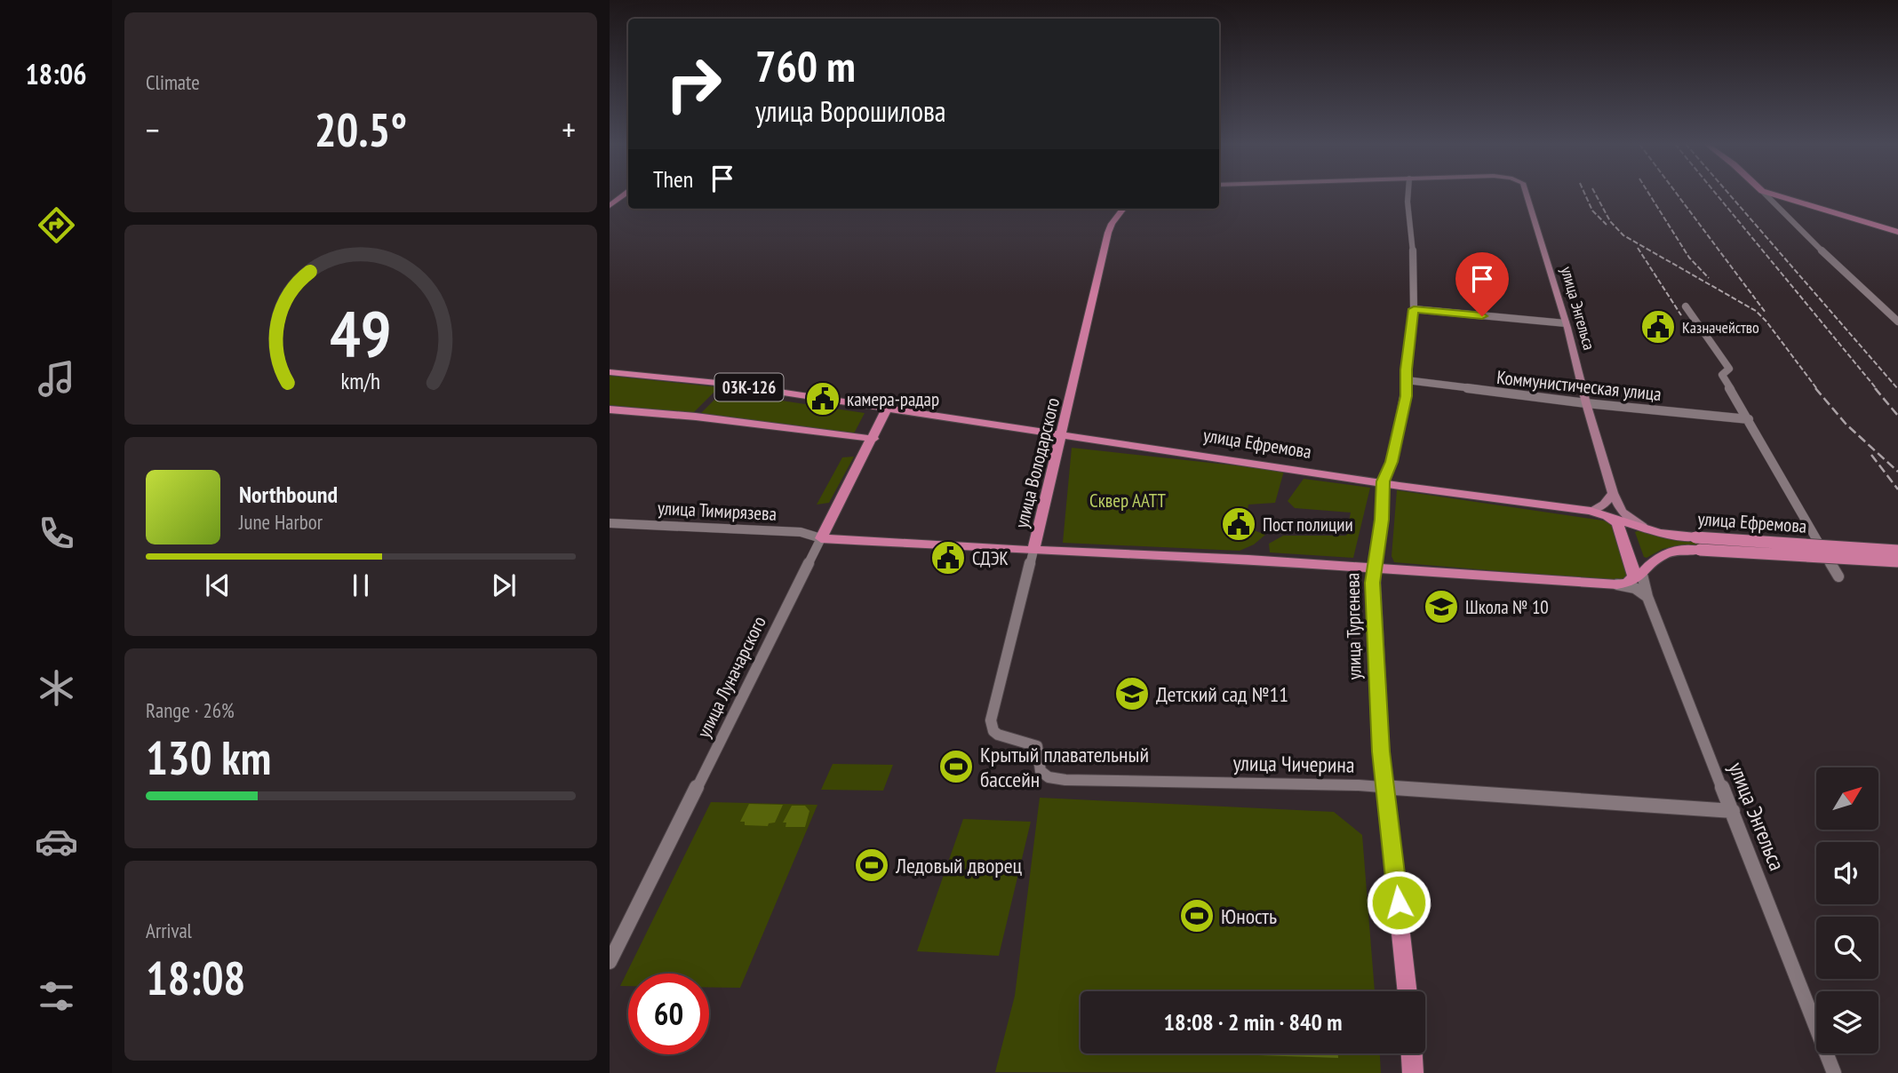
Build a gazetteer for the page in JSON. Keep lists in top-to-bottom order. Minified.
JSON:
{"streets":{"main road":["улица Энгельса","03К-126","улица Ефремова","улица Володарского","улица Тургенева","улица Луначарского"],"street":["Коммунистическая улица","улица Тимирязева","улица Чичерина"]},"crossings":[["улица Энгельса","Коммунистическая улица"],["улица Энгельса","улица Ефремова"],["улица Энгельса","улица Чичерина"],["Коммунистическая улица","улица Тургенева"],["03К-126","улица Луначарского"],["улица Ефремова","улица Володарского"],["улица Ефремова","улица Тургенева"],["улица Ефремова","улица Луначарского"],["улица Володарского","улица Чичерина"],["улица Тимирязева","улица Луначарского"],["улица Тургенева","улица Чичерина"]],"parks":["Сквер ААТТ"],"places":{"public building":["Казначейство","камера-радар","Пост полиции","СДЭК"],"school or university":["Школа № 10","Детский сад №11"],"sports":["Крытый плавательный бассейн","Ледовый дворец","Юность"]},"north":"top right","page":{"tabs":"18:06","tile":["Climate",["Range · 26%","130 km"],["Arrival","18:08"]],"turn":["760 m","улица Ворошилова"],"heat":["−","20.5°","+"],"then":"Then","song":["Northbound","June Harbor"],"limit":"60","trip":"18:08 · 2 min · 840 m","gauge":["49","km/h"]}}
